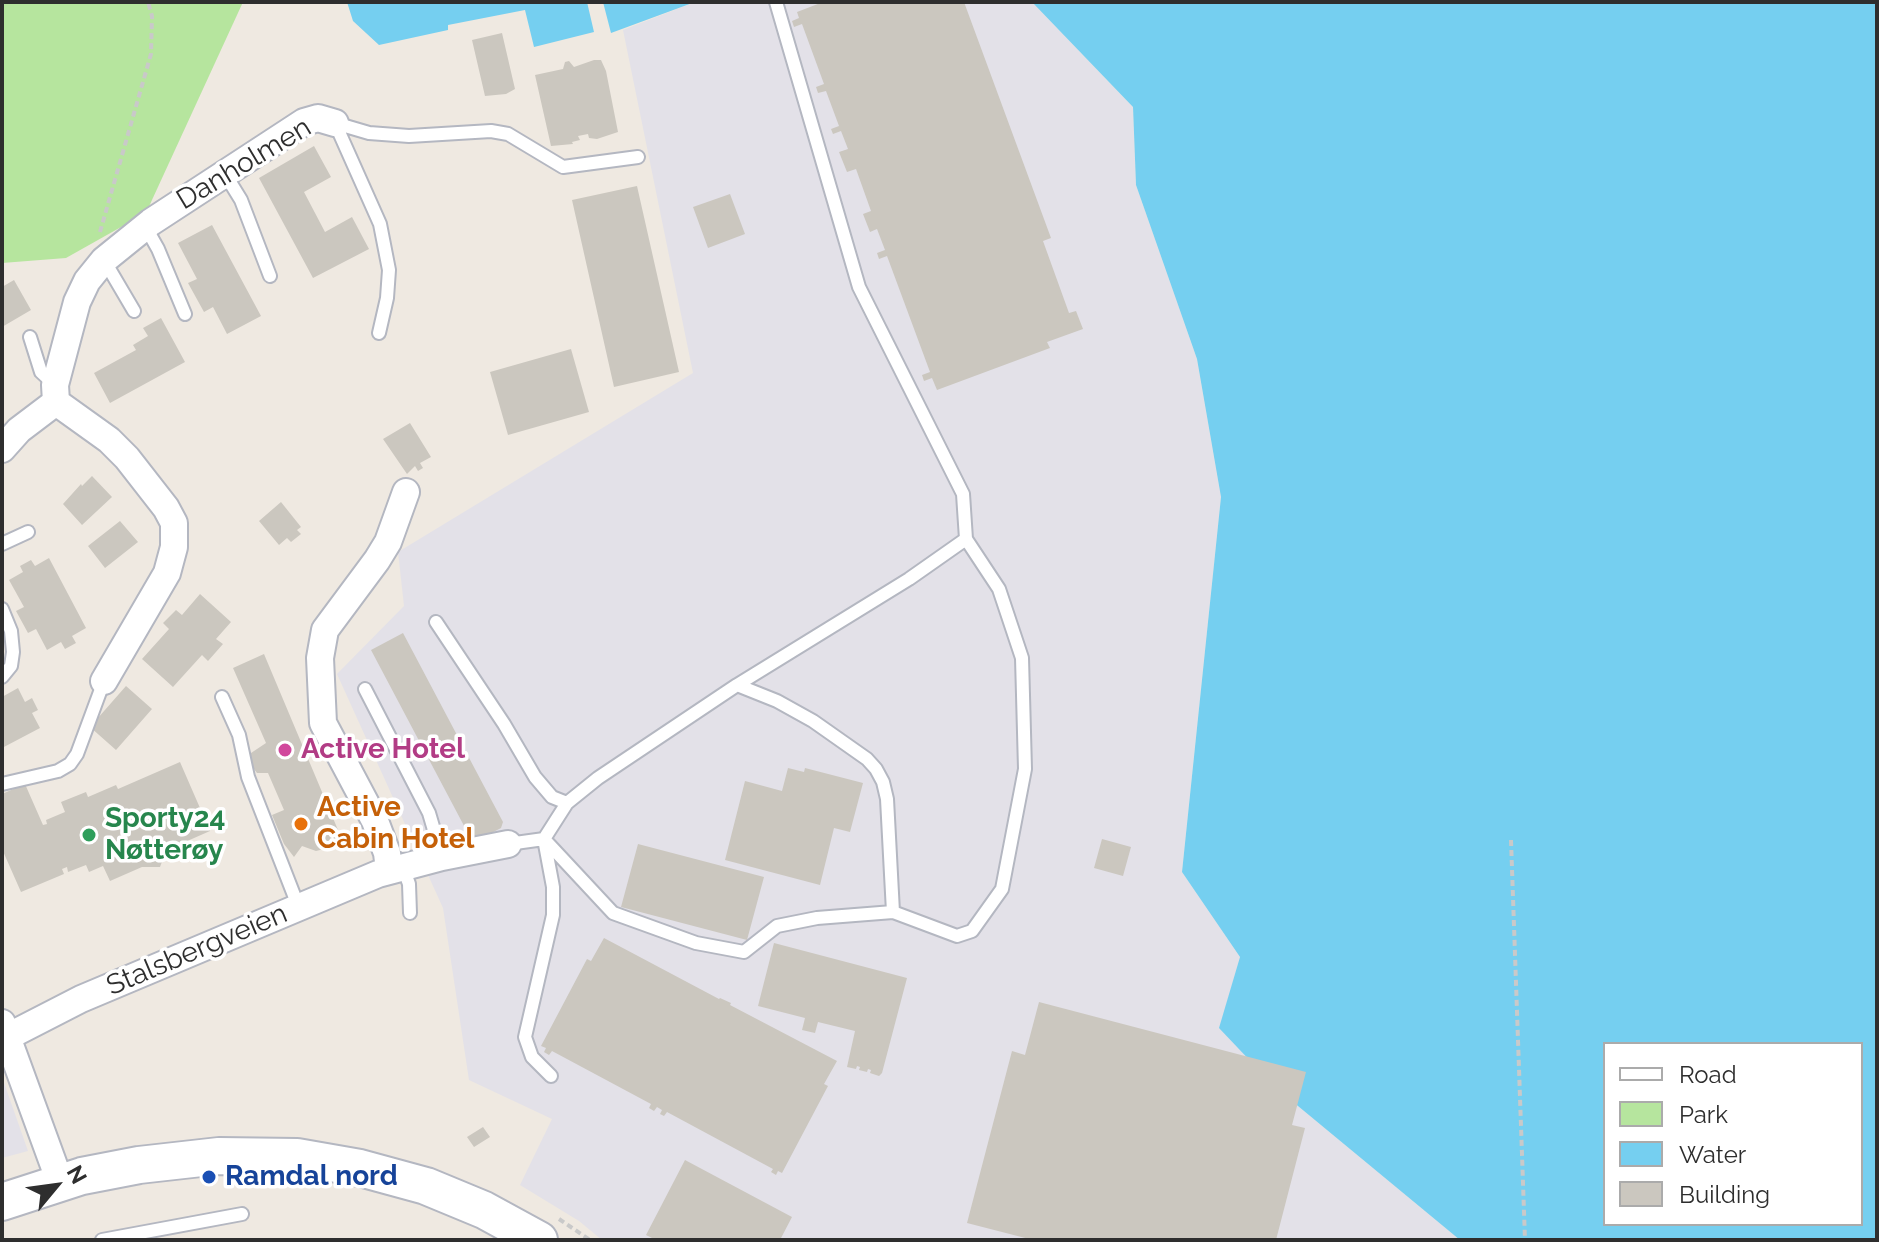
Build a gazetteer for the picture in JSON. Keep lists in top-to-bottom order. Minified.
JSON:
{"streets":{"street":["Danholmen","Stalsbergveien"]},"places":["Active Hotel","Active Cabin Hotel","Sporty24 Nøtterøy","Ramdal nord"],"legend":["Road","Park","Water","Building"],"north":"top right"}
